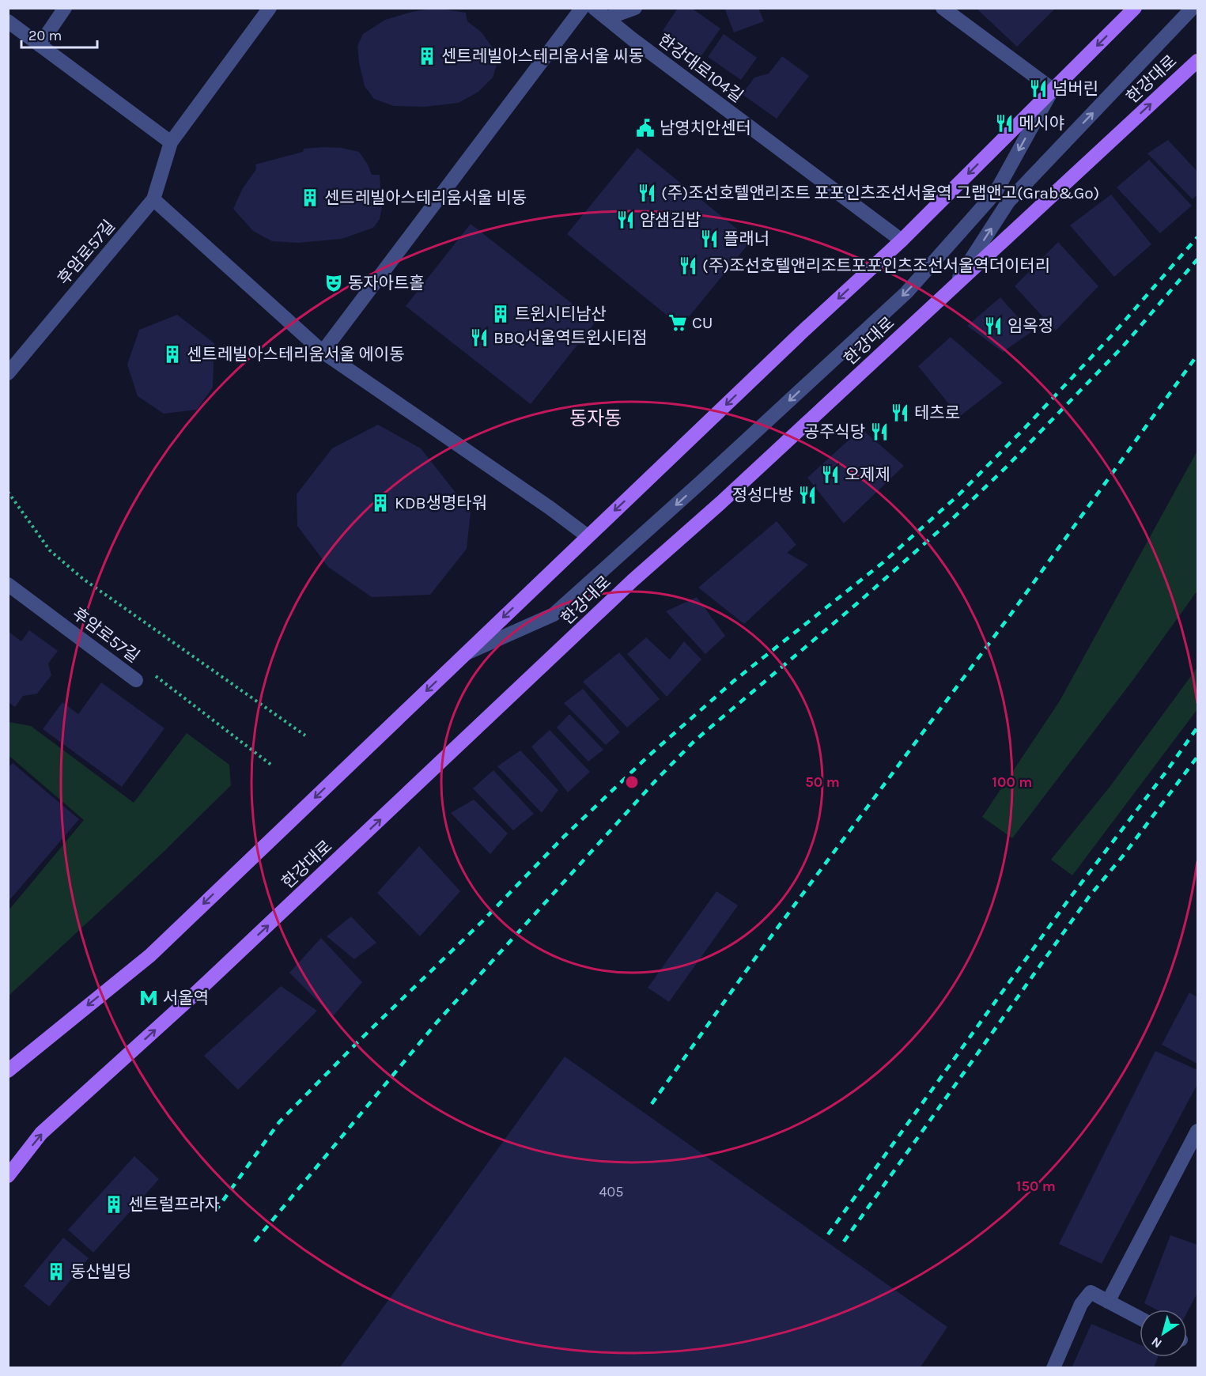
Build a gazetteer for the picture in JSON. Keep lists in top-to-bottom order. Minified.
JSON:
{"streets":{"main road":["한강대로"],"street":["한강대로104길","후암로57길"]},"districts":["동자동"],"places":{"building":["센트레빌아스테리움서울 씨동","센트레빌아스테리움서울 비동","트윈시티남산","센트레빌아스테리움서울 에이동","KDB생명타워","센트럴프라자","동산빌딩"],"restaurant":["넘버린","메시야","(주)조선호텔앤리조트 포포인츠조선서울역 그랩앤고(Grab&Go)","얌샘김밥","플래너","(주)조선호텔앤리조트포포인츠조선서울역더이터리","임옥정","BBQ서울역트윈시티점","테츠로","공주식당","오제제","정성다방"],"public building":["남영치안센터"],"theatre":["동자아트홀"],"supermarket":["CU"],"metro station":["서울역"]},"house_numbers":["405"],"scale_bar":"20 m","north":"bottom left","rings":["50 m","100 m","150 m"]}
